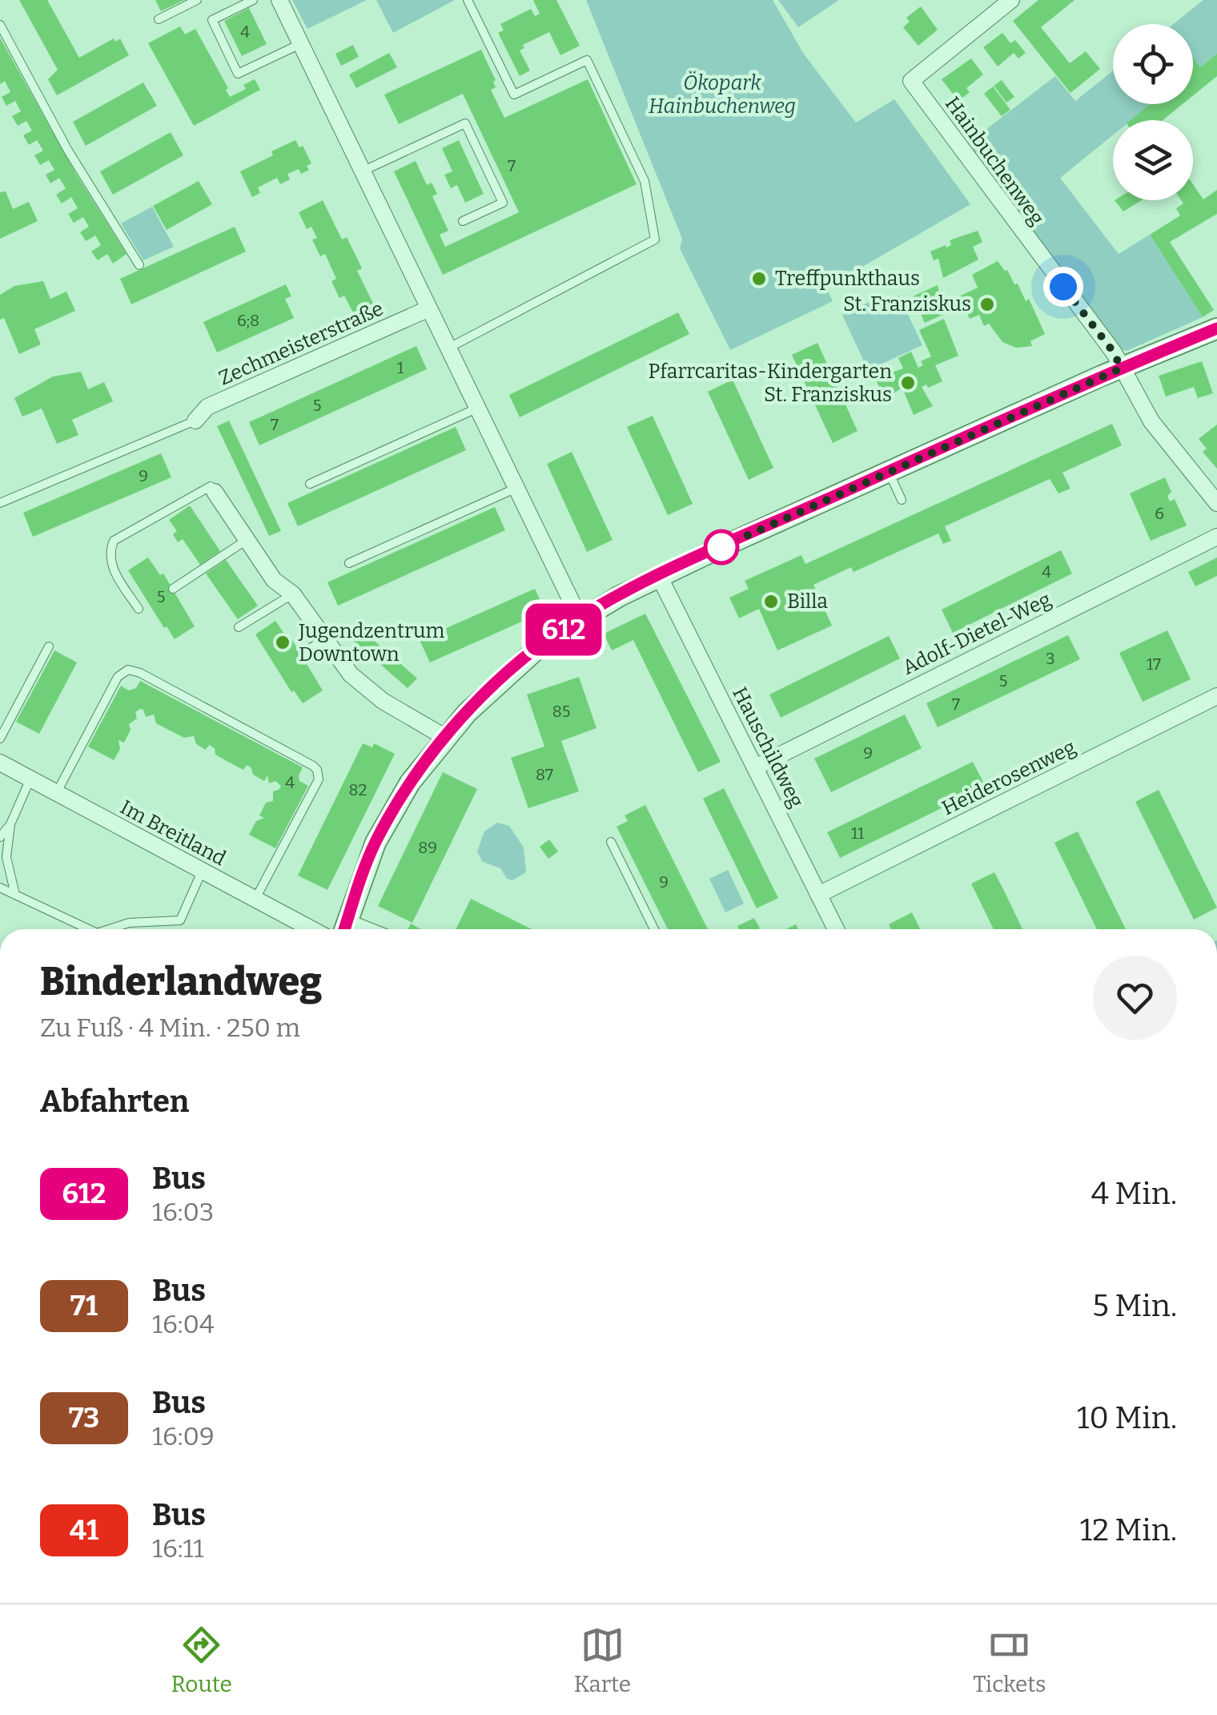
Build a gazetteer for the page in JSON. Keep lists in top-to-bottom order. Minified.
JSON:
{"streets":{"street":["Hainbuchenweg","Zechmeisterstraße","Adolf-Dietel-Weg","Hauschildweg","Heiderosenweg","Im Breitland"]},"crossings":[["Adolf-Dietel-Weg","Hauschildweg"],["Hauschildweg","Heiderosenweg"]],"parks":["Ökopark Hainbuchenweg"],"places":["Treffpunkthaus","St. Franziskus","Pfarrcaritas-Kindergarten St. Franziskus","Billa","Jugendzentrum Downtown"],"lines":["bus line 612"],"house_numbers":["4","7","6;8","1","5","7","9","6","4","5","3","17","5","7","85","9","87","4","82","11","89","9"],"page":{"on_map":"612","heading":[["Binderlandweg","Zu Fuß · 4 Min. · 250 m"],"Abfahrten"],"list":[{"mark":"612","name":"Bus","note":"16:03","value":"4 Min."},{"mark":"71","name":"Bus","note":"16:04","value":"5 Min."},{"mark":"73","name":"Bus","note":"16:09","value":"10 Min."},{"mark":"41","name":"Bus","note":"16:11","value":"12 Min."}],"tabs":["Route","Karte","Tickets"]}}
